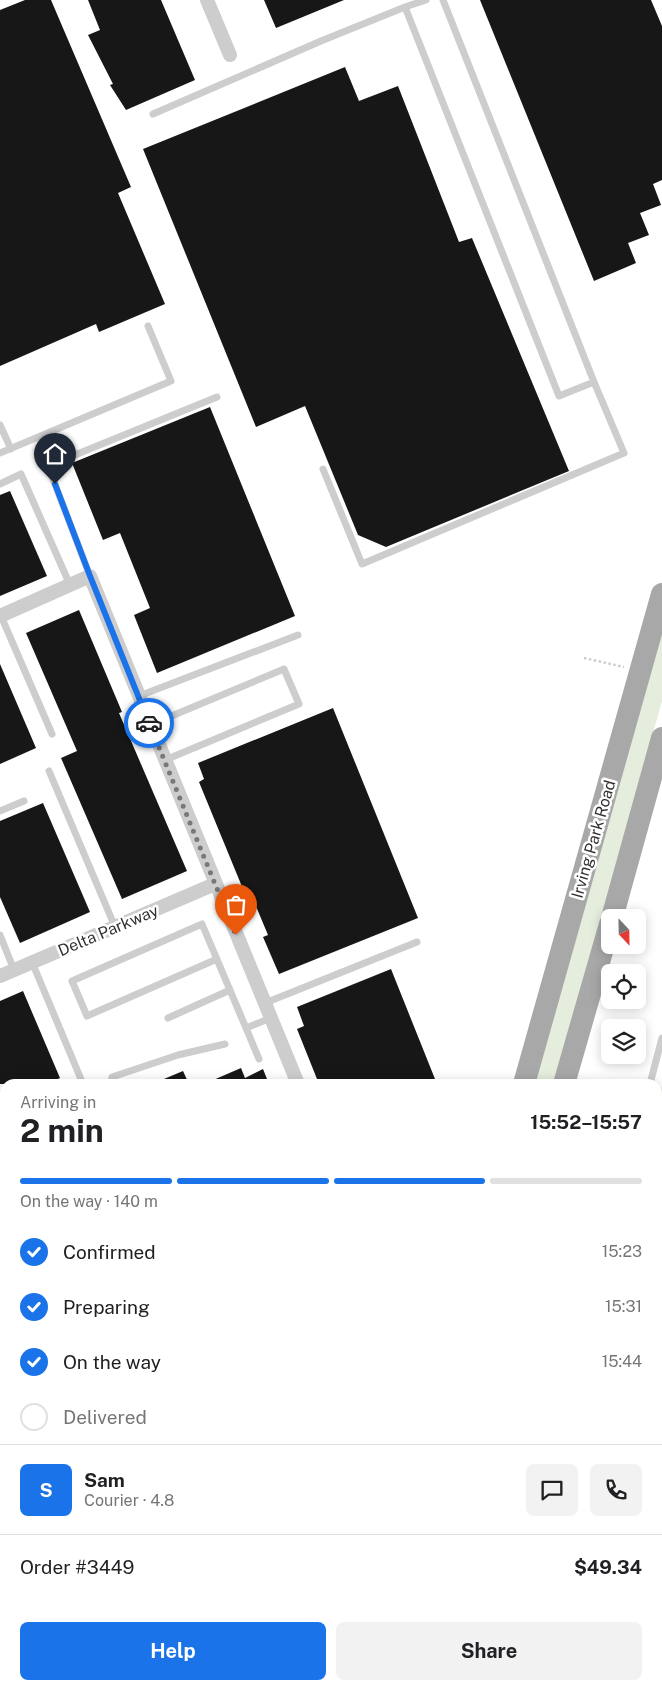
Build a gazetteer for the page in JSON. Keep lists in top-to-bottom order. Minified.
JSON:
{"streets":{"main road":["Irving Park Road"],"street":["Delta Parkway"]},"north":"bottom","page":{"heading":["2 min","Arriving in","15:52–15:57"],"panel":["Sam","Courier · 4.8","Order #3449","$49.34"],"bar":"On the way · 140 m","list":[["Confirmed","15:23"],["Preparing","15:31"],["On the way","15:44"],"Delivered"],"round":"S","buttons":["Help","Share"]}}
